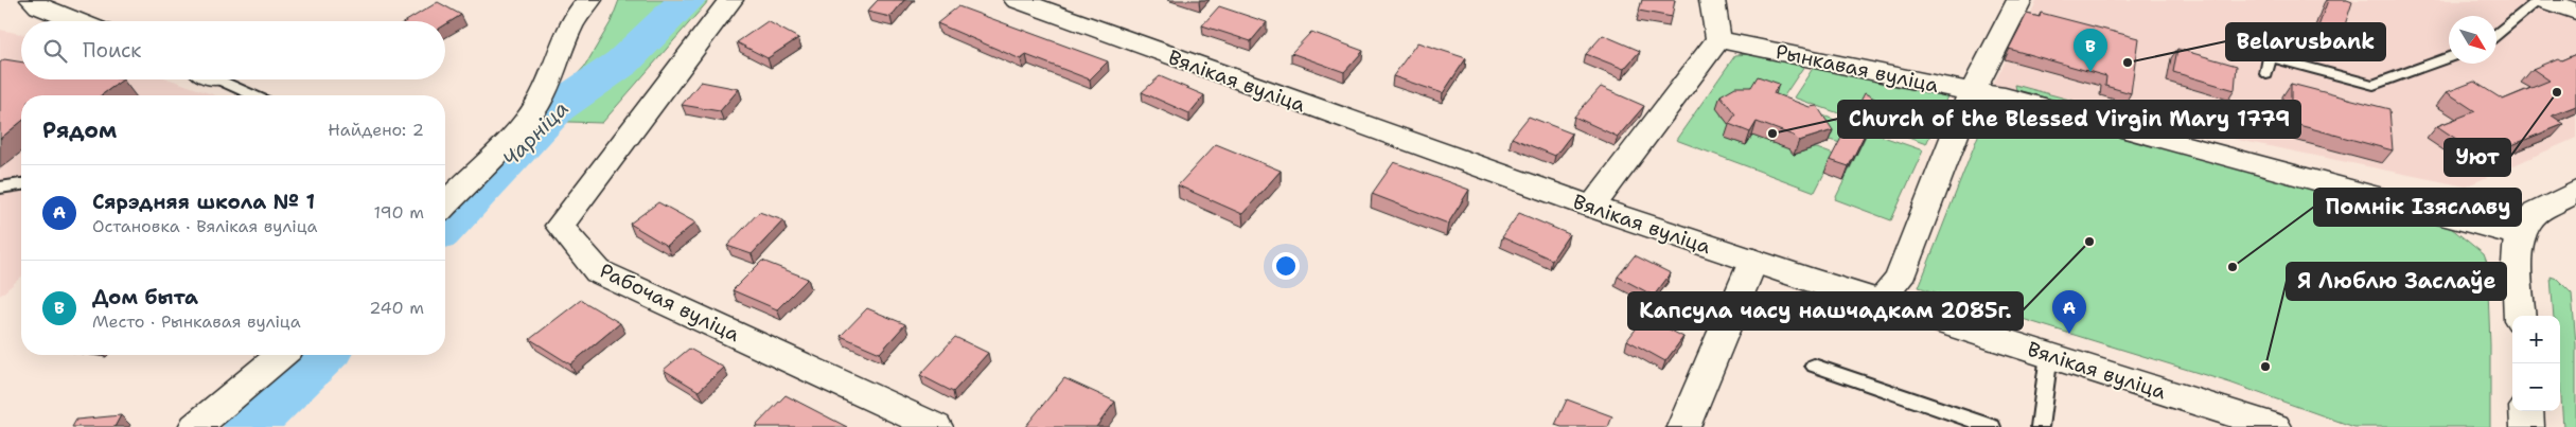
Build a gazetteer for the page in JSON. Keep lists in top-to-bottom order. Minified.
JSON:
{"streets":{"street":["Рынкавая вуліца","Вялікая вуліца","Рабочая вуліца"]},"water":["Чарніца"],"places":["Belarusbank","Уют","Church of the Blessed Virgin Mary 1779","Капсула часу нашчадкам 2085г.","Помнік Ізяславу","Я Люблю Заслаўе"],"north":"bottom right","page":{"search":"Поиск","pins":["B","A"],"heading":["Рядом","Найдено: 2"],"list":[{"mark":"A","name":"Сярэдняя школа № 1","note":"Остановка · Вялікая вуліца","value":"190 m"},{"mark":"B","name":"Дом быта","note":"Место · Рынкавая вуліца","value":"240 m"}],"map_buttons":["+","−"]}}
